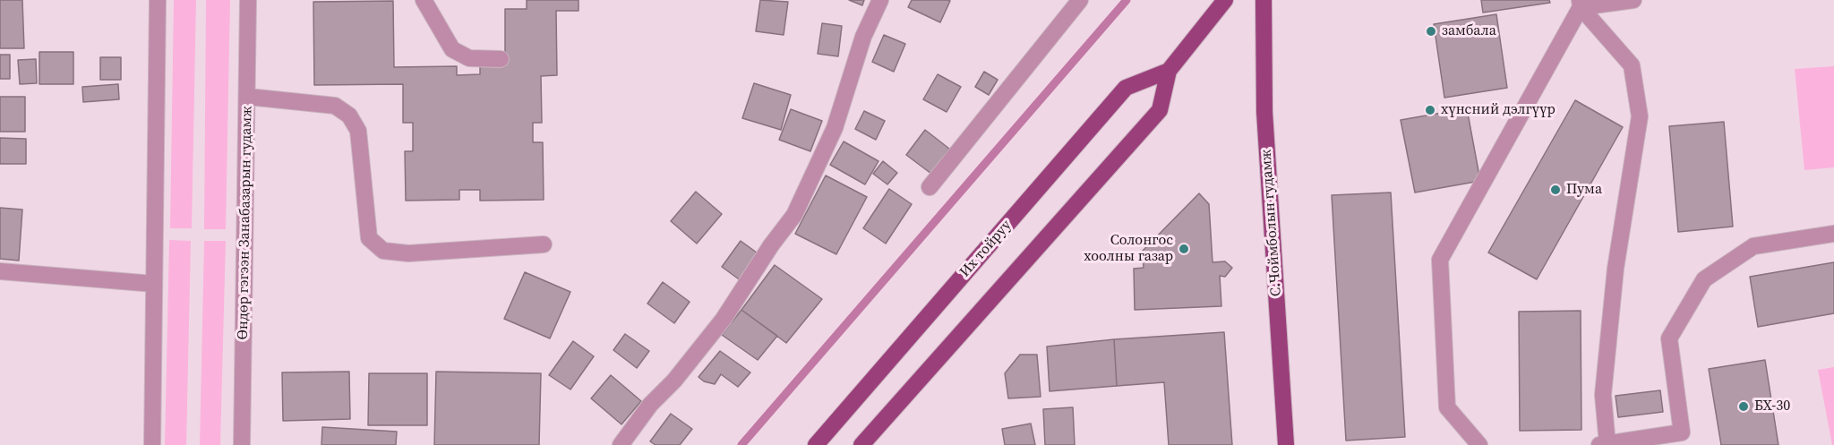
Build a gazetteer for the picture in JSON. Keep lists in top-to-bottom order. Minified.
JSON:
{"streets":{"main road":["С.Чоймболын гудамж","Их тойруу"],"street":["Өндөр гэгээн Занабазарын гудамж"]},"places":["замбала","хүнсний дэлгүүр","Пума","Солонгос хоолны газар","БХ-30"]}
